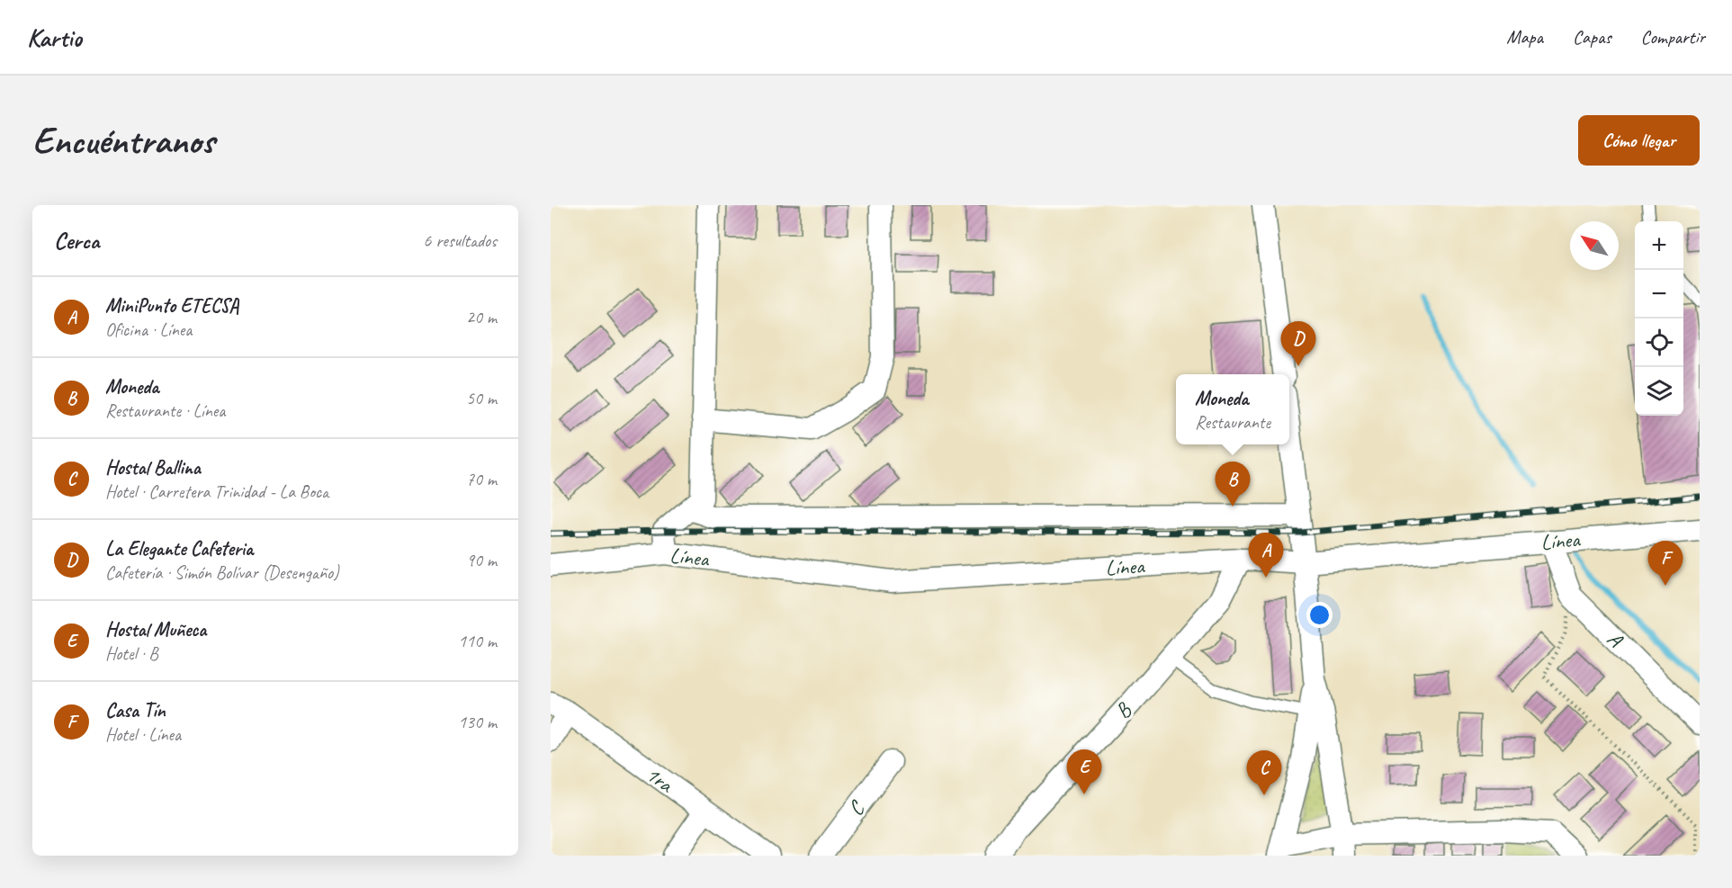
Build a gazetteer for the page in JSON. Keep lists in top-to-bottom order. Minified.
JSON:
{"streets":{"street":["Línea","A","B","1ra","C"]},"crossings":[["Línea","A"],["Línea","B"]],"north":"top left","page":{"header":"Kartio","nav":["Mapa","Capas","Compartir"],"buttons":"Cómo llegar","title":"Encuéntranos","heading":["Cerca","6 resultados"],"map_buttons":["+","−"],"list":[{"mark":"A","name":"MiniPunto ETECSA","note":"Oficina · Línea","value":"20 m"},{"mark":"B","name":"Moneda","note":"Restaurante · Línea","value":"50 m"},{"mark":"C","name":"Hostal Ballina","note":"Hotel · Carretera Trinidad - La Boca","value":"70 m"},{"mark":"D","name":"La Elegante Cafeteria","note":"Cafetería · Simón Bolívar (Desengaño)","value":"90 m"},{"mark":"E","name":"Hostal Muñeca","note":"Hotel · B","value":"110 m"},{"mark":"F","name":"Casa Tín","note":"Hotel · Línea","value":"130 m"}],"pins":["D","B","A","F","E","C"],"popup":["Moneda","Restaurante"]}}
